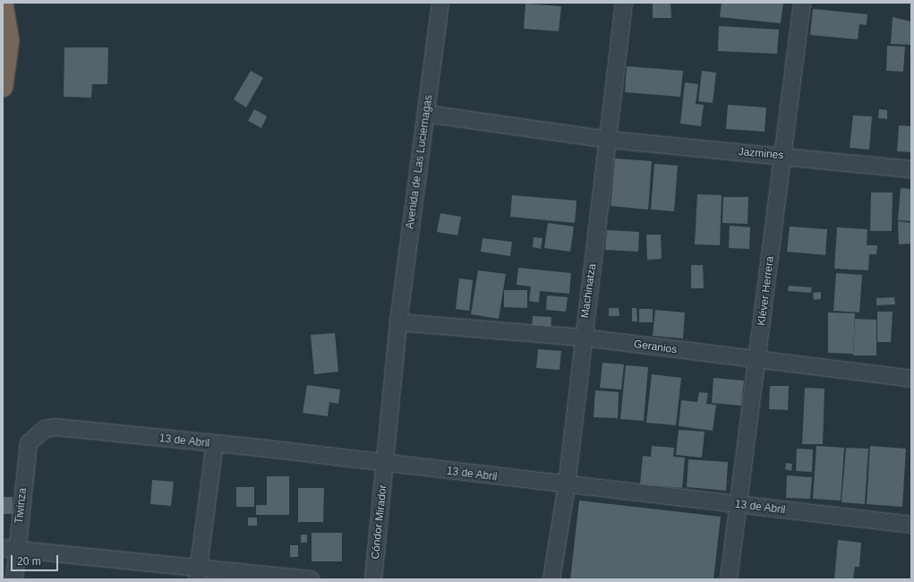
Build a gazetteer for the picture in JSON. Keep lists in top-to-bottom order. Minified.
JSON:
{"streets":{"street":["Jazmines","Avenida de Las Luciernagas","Machinatza","Kléver Herrera","Geranios","13 de Abril","Tiwinza","Cóndor Mirador"]},"crossings":[["Jazmines","Avenida de Las Luciernagas"],["Jazmines","Machinatza"],["Jazmines","Kléver Herrera"],["Avenida de Las Luciernagas","Geranios"],["Avenida de Las Luciernagas","13 de Abril"],["Avenida de Las Luciernagas","Cóndor Mirador"],["Machinatza","Geranios"],["Machinatza","13 de Abril"],["Kléver Herrera","Geranios"],["Kléver Herrera","13 de Abril"],["13 de Abril","Tiwinza"],["13 de Abril","Cóndor Mirador"]],"scale_bar":"20 m"}
